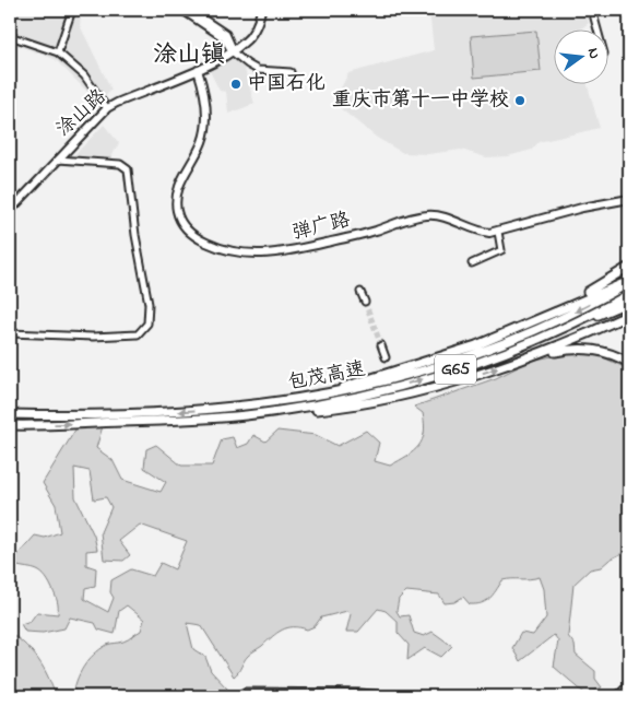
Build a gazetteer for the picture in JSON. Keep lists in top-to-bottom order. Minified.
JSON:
{"streets":{"highway":["G65","包茂高速"],"main road":["涂山路","弹广路"]},"crossings":[["涂山路","弹广路"]],"districts":["涂山镇"],"places":["中国石化","重庆市第十一中学校"],"north":"right"}
